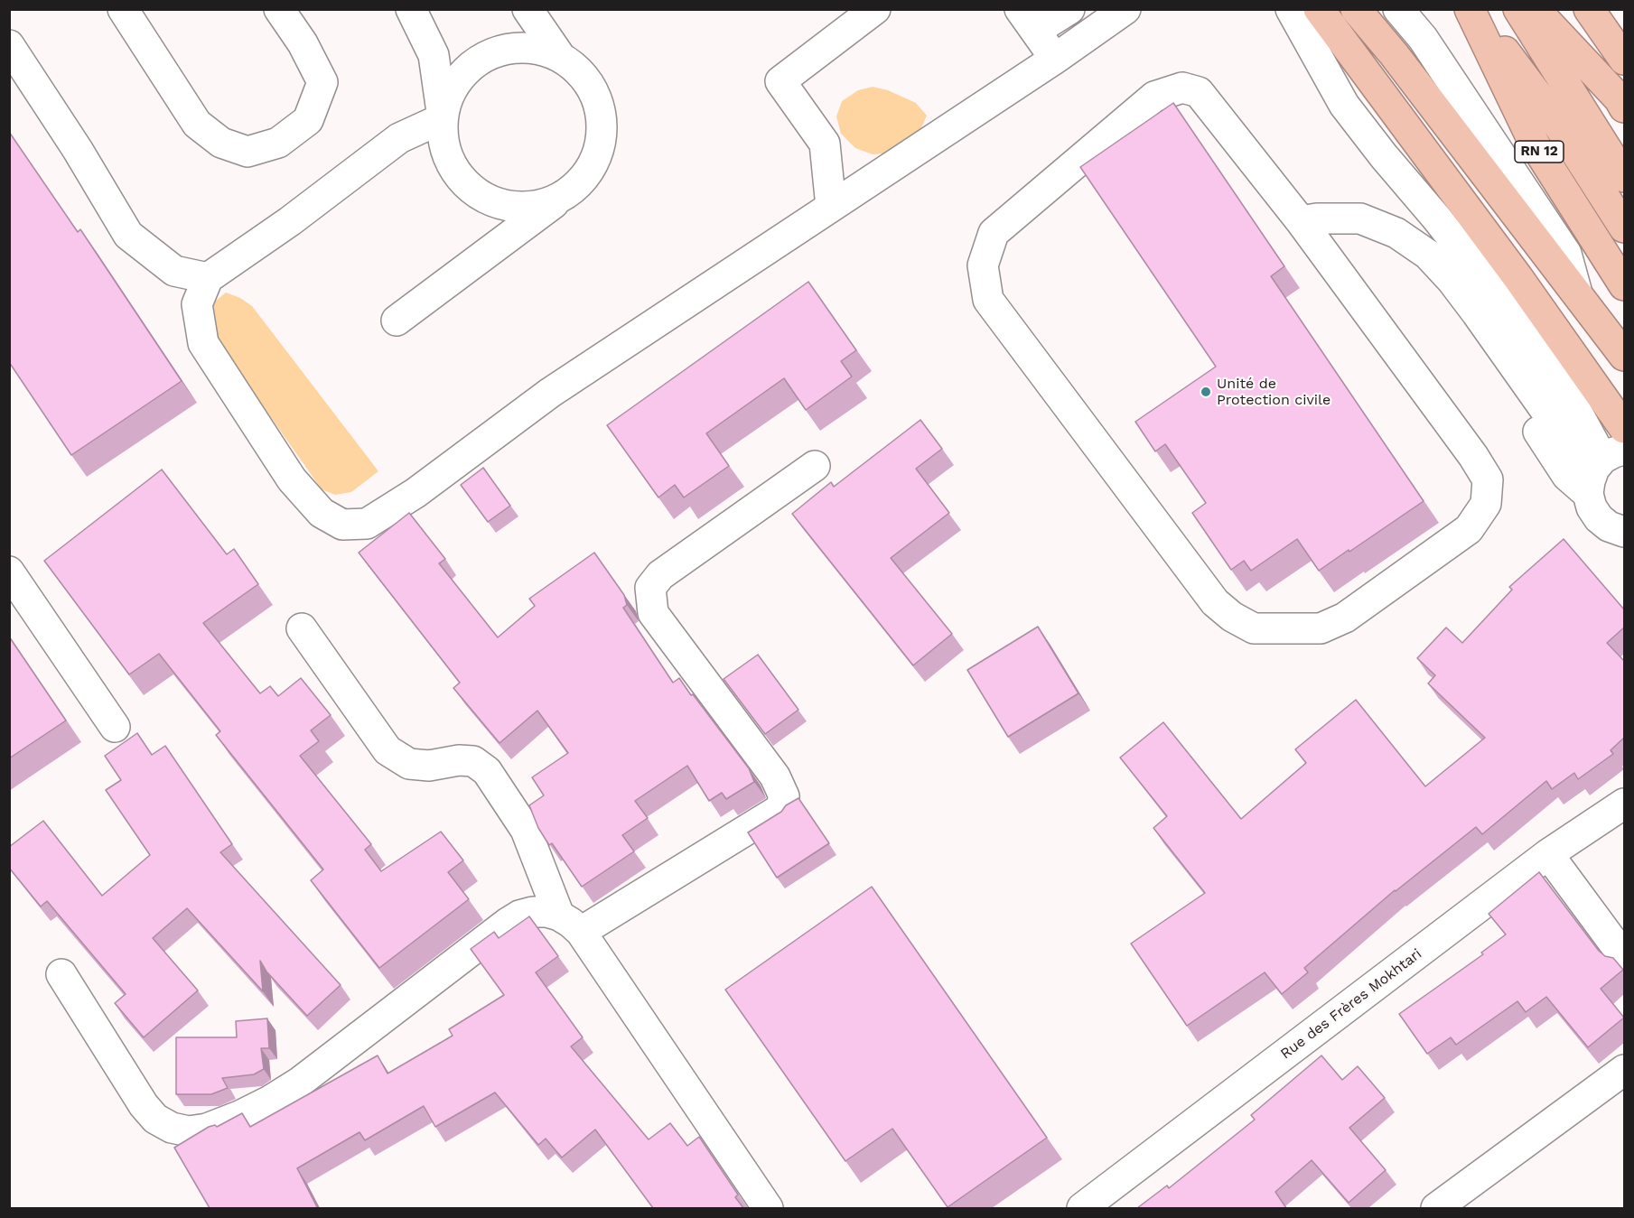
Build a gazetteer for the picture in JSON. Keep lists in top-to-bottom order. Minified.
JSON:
{"streets":{"highway":["RN 12"],"street":["Rue des Frères Mokhtari"]},"places":["Unité de Protection civile"]}
